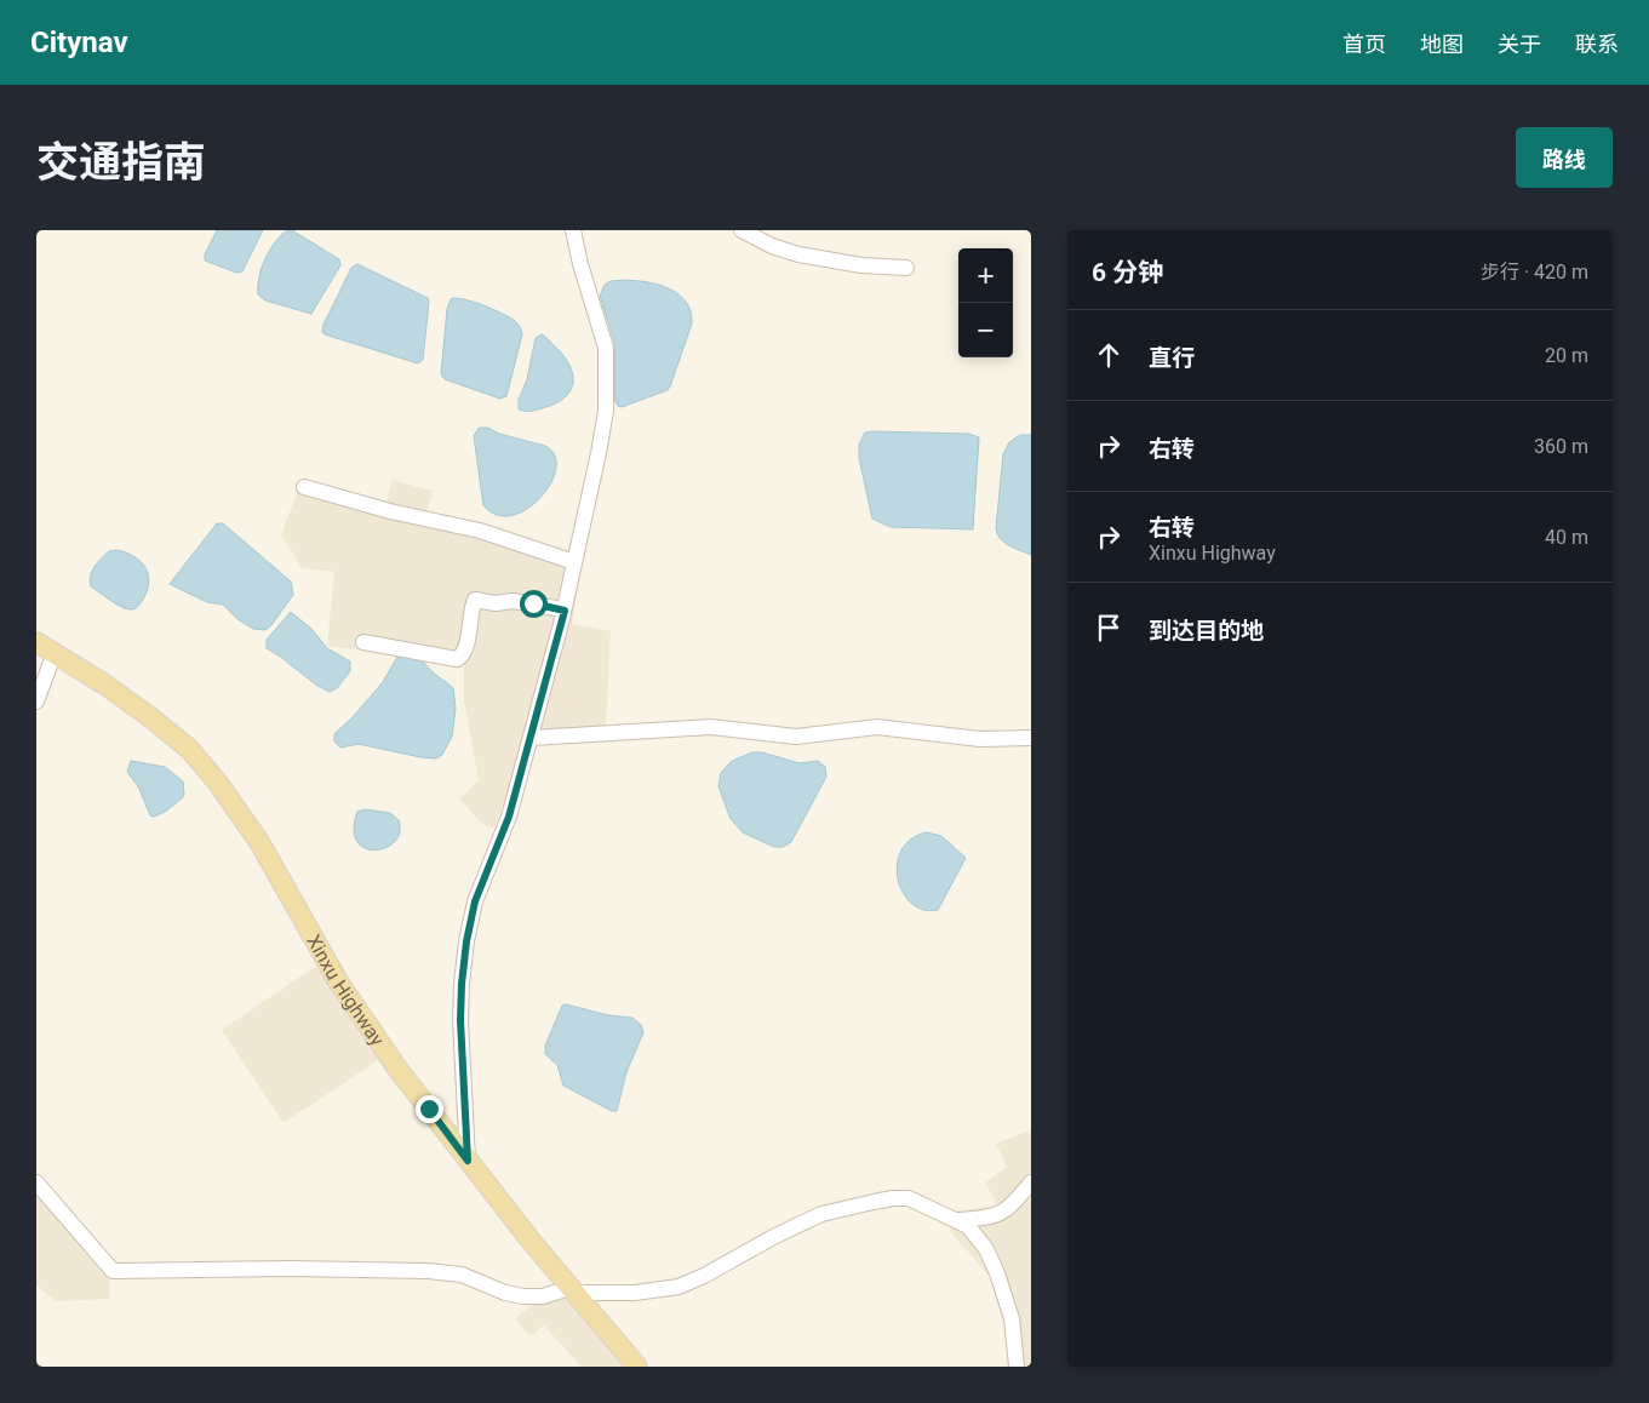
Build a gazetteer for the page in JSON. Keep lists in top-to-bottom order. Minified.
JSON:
{"streets":{"main road":["Xinxu Highway"]},"page":{"header":"Citynav","nav":["首页","地图","关于","联系"],"title":"交通指南","buttons":"路线","heading":["6 分钟","步行 · 420 m"],"map_buttons":["+","−"],"list":[["直行","20 m"],["右转","360 m"],["右转","Xinxu Highway","40 m"],"到达目的地"]}}
